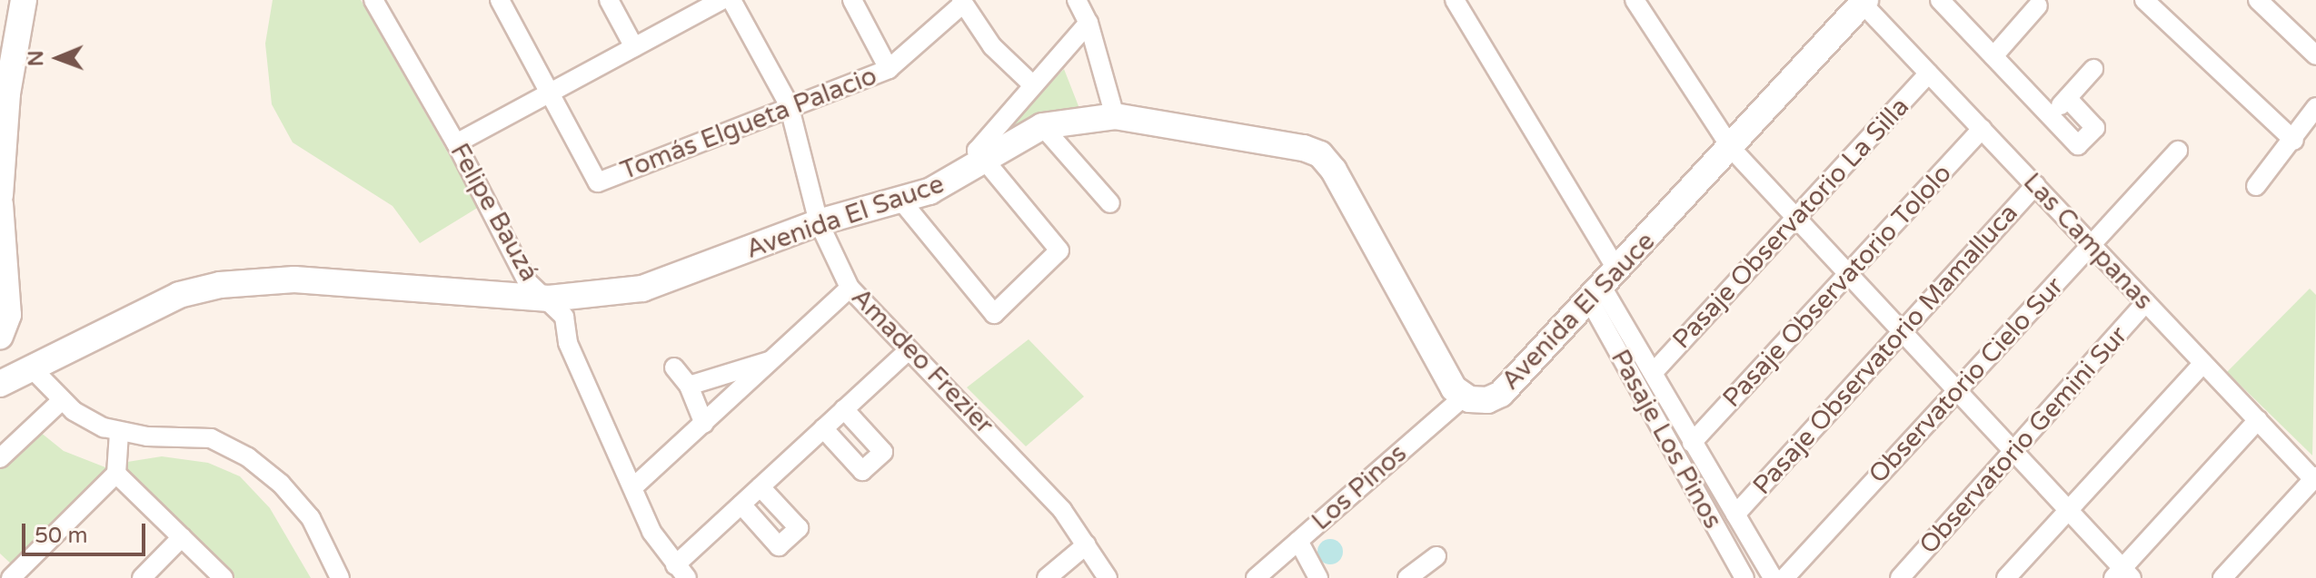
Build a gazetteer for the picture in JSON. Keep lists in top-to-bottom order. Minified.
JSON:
{"streets":{"street":["Tomás Elgueta Palacio","Felipe Bauzá","Avenida El Sauce","Pasaje Observatorio La Silla","Las Campanas","Pasaje Observatorio Tololo","Pasaje Observatorio Mamalluca","Amadeo Frezier","Observatorio Cielo Sur","Pasaje Los Pinos","Observatorio Gemini Sur","Los Pinos"]},"crossings":[["Tomás Elgueta Palacio","Amadeo Frezier"],["Felipe Bauzá","Avenida El Sauce"],["Avenida El Sauce","Las Campanas"],["Avenida El Sauce","Amadeo Frezier"],["Avenida El Sauce","Pasaje Los Pinos"],["Avenida El Sauce","Los Pinos"],["Pasaje Observatorio La Silla","Las Campanas"],["Las Campanas","Pasaje Observatorio Tololo"],["Las Campanas","Pasaje Observatorio Mamalluca"],["Las Campanas","Observatorio Cielo Sur"],["Las Campanas","Observatorio Gemini Sur"]],"scale_bar":"50 m","north":"left"}
